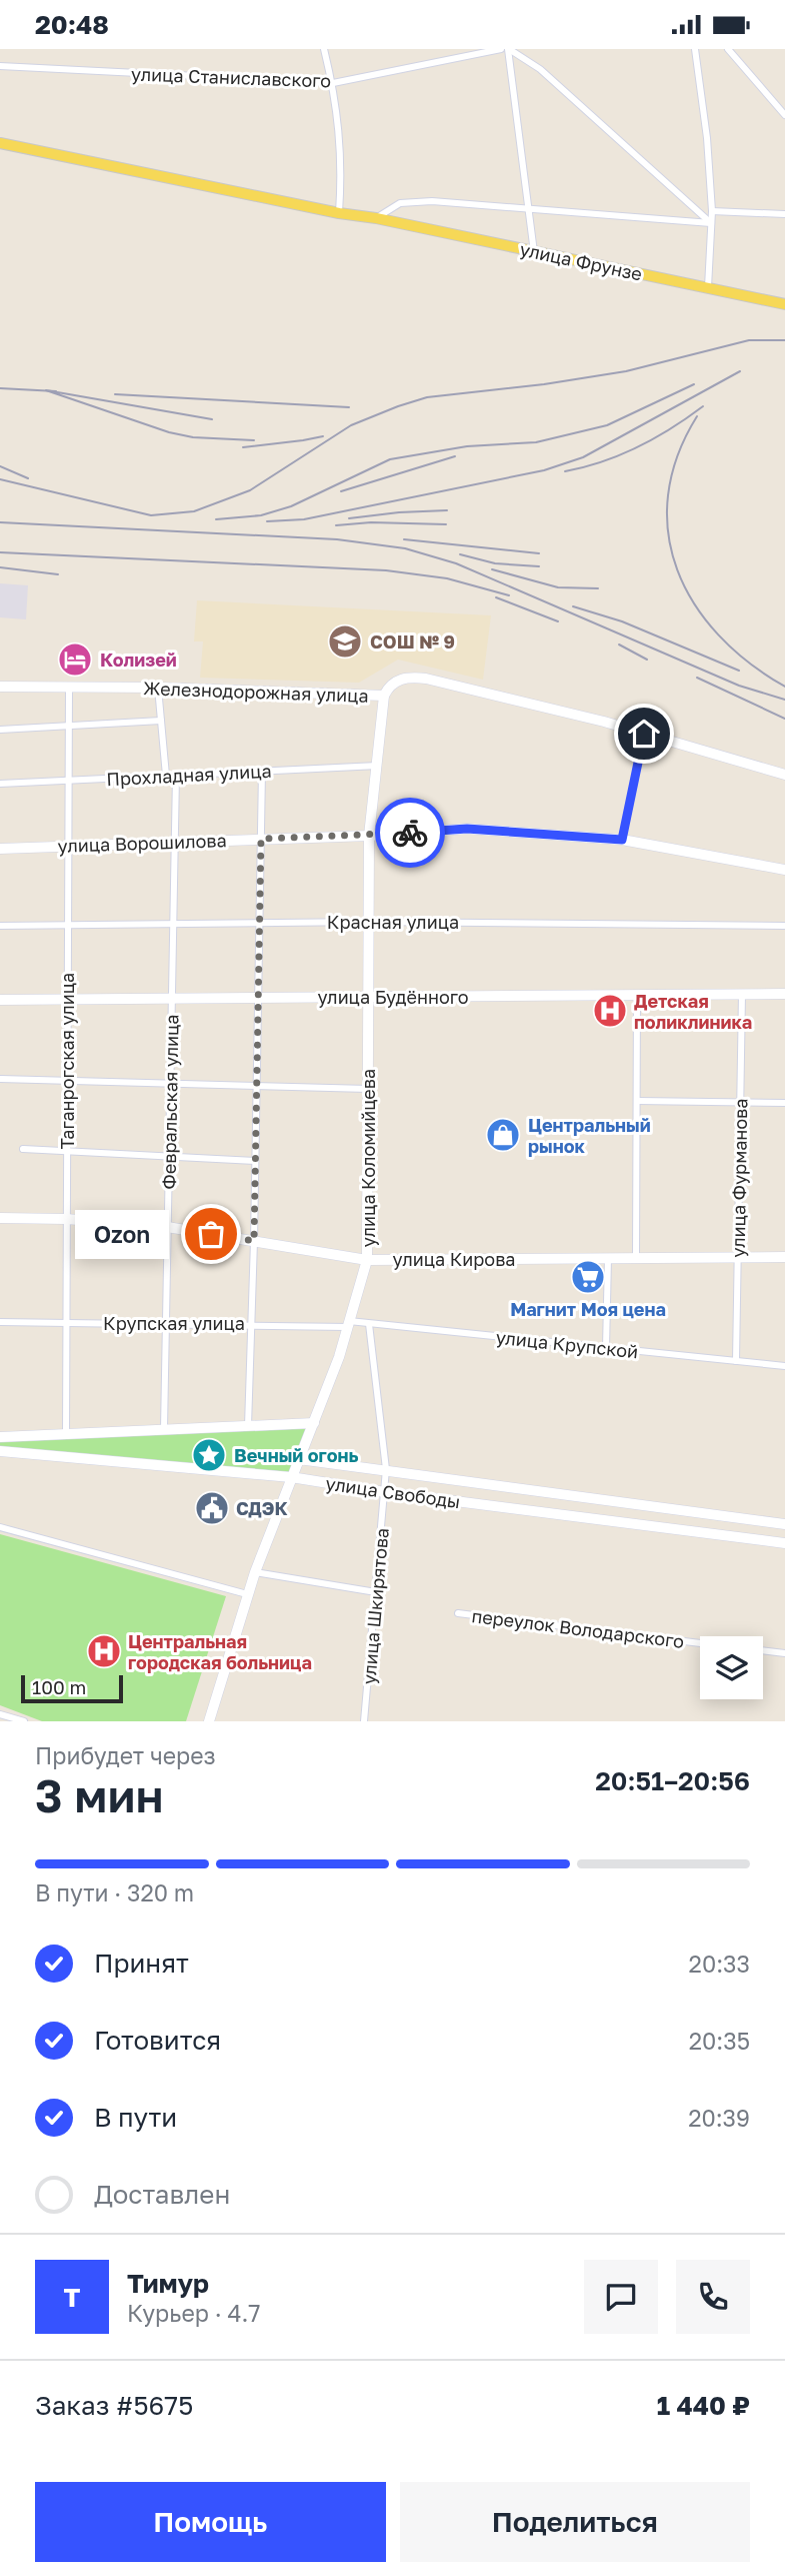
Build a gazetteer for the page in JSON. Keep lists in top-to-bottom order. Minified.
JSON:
{"streets":{"main road":["улица Фрунзе"],"street":["улица Станиславского","Железнодорожная улица","Прохладная улица","улица Ворошилова","Красная улица","улица Будённого","Таганрогская улица","Февральская улица","улица Коломийцева","улица Фурманова","улица Кирова","Крупская улица","улица Крупской","улица Свободы","улица Шкирятова","переулок Володарского"]},"crossings":[["Железнодорожная улица","Таганрогская улица"],["Железнодорожная улица","улица Коломийцева"],["Прохладная улица","Таганрогская улица"],["Прохладная улица","Февральская улица"],["Прохладная улица","улица Коломийцева"],["улица Ворошилова","Таганрогская улица"],["улица Ворошилова","Февральская улица"],["улица Ворошилова","улица Коломийцева"],["Красная улица","Таганрогская улица"],["Красная улица","Февральская улица"],["Красная улица","улица Коломийцева"],["улица Будённого","Таганрогская улица"],["улица Будённого","Февральская улица"],["улица Будённого","улица Коломийцева"],["улица Будённого","улица Фурманова"],["Таганрогская улица","улица Кирова"],["Таганрогская улица","Крупская улица"],["Февральская улица","улица Кирова"],["Февральская улица","Крупская улица"],["улица Коломийцева","улица Кирова"],["улица Коломийцева","Крупская улица"],["улица Коломийцева","улица Крупской"],["улица Коломийцева","улица Свободы"],["улица Фурманова","улица Кирова"],["улица Фурманова","улица Крупской"],["Крупская улица","улица Крупской"],["улица Крупской","улица Шкирятова"],["улица Свободы","улица Шкирятова"]],"places":{"school or university":["СОШ № 9"],"hotel":["Колизей"],"hospital":["Детская поликлиника","Центральная городская больница"],"shop":["Центральный рынок"],"other":["Ozon"],"supermarket":["Магнит Моя цена"],"place":["Вечный огонь"],"public building":["СДЭК"]},"scale_bar":"100 m","page":{"status":"20:48","bubble":"Ozon","scale":"100 m","heading":["3 мин","Прибудет через","20:51–20:56"],"panel":["Тимур","Курьер · 4.7","Заказ #5675","1 440 ₽"],"bar":"В пути · 320 m","list":[["Принят","20:33"],["Готовится","20:35"],["В пути","20:39"],"Доставлен"],"round":"Т","buttons":["Помощь","Поделиться"]}}
